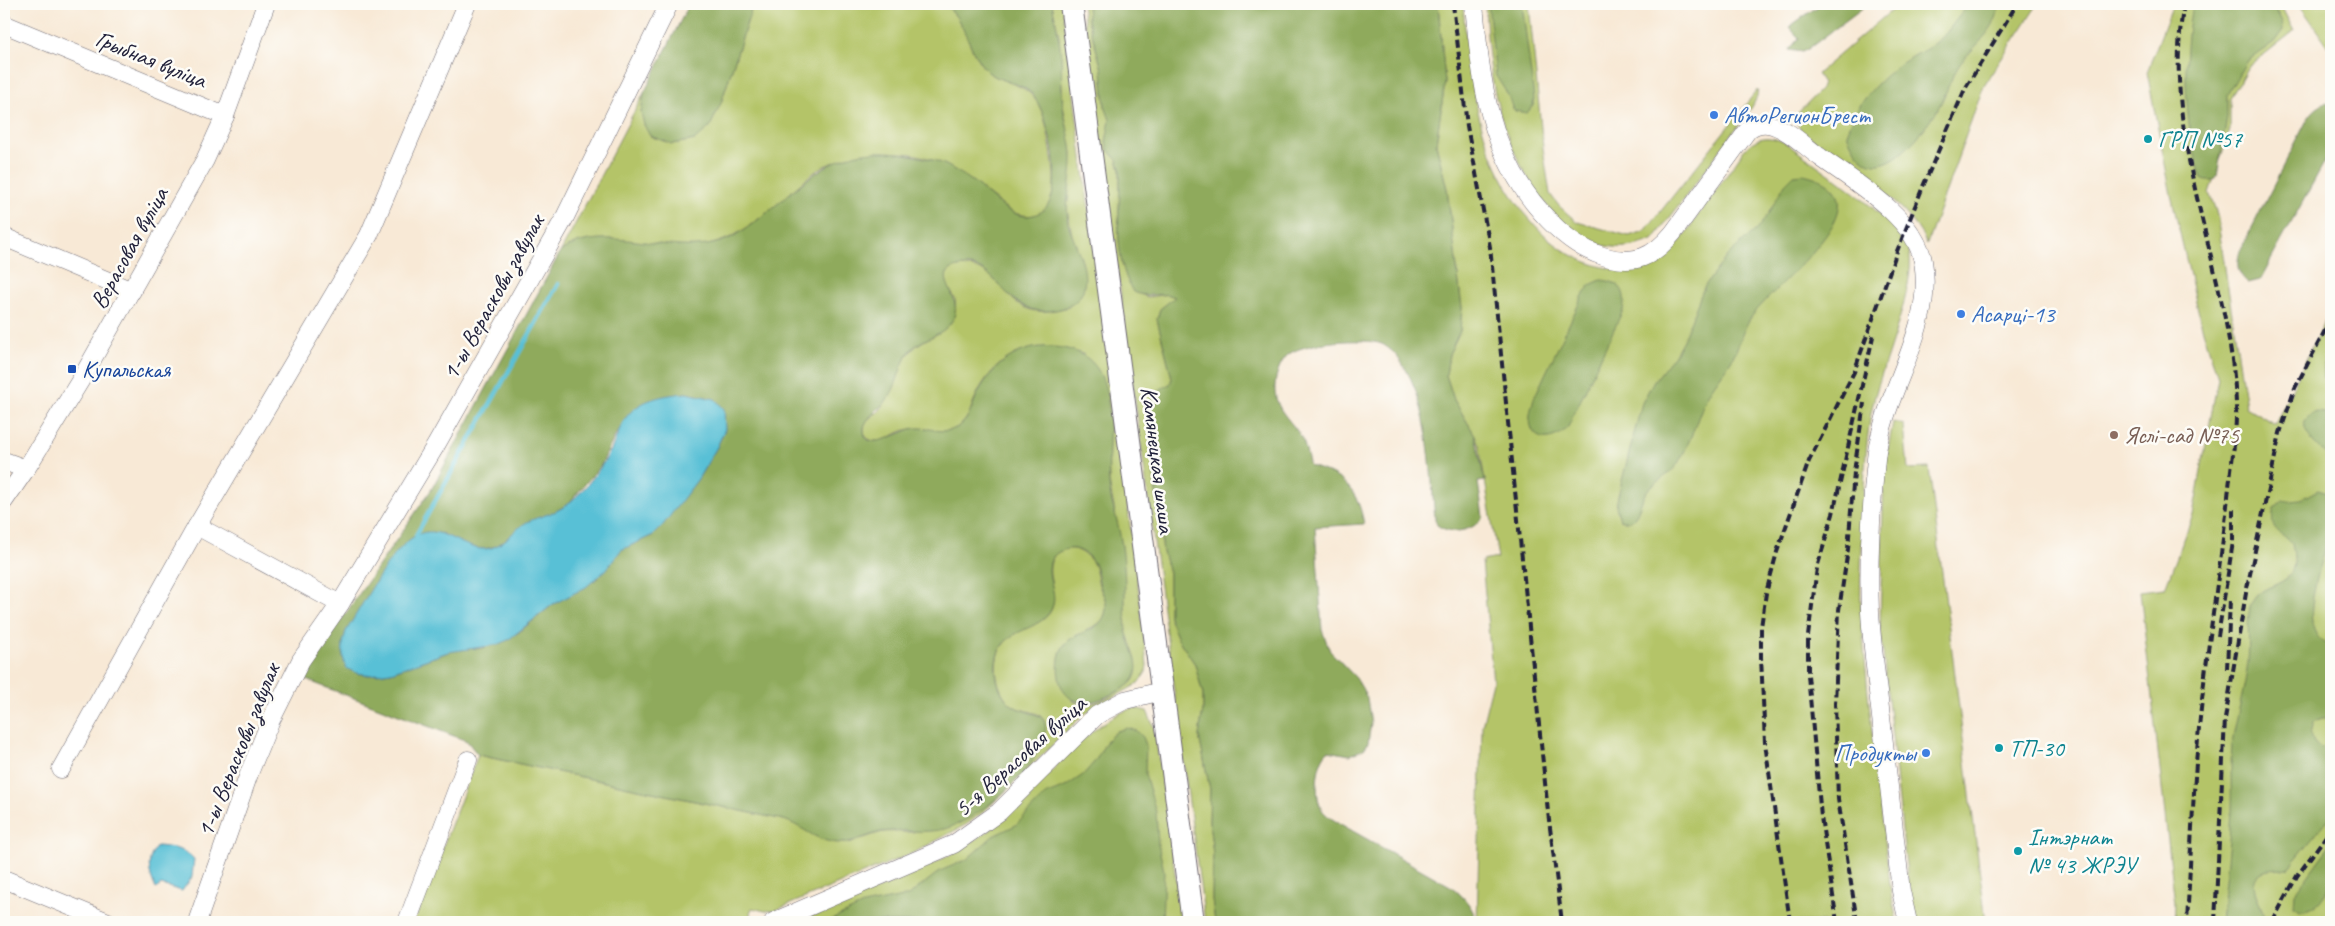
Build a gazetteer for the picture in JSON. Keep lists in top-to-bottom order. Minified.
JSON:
{"streets":{"main road":["Камянецкая шаша"],"street":["Грыбная вуліца","Верасовая вуліца","1-ы Верасковы завулак","5-я Верасовая вуліца"]},"crossings":[["Грыбная вуліца","Верасовая вуліца"],["Камянецкая шаша","5-я Верасовая вуліца"]],"places":{"other":["АвтоРегионБрест","ГРП №57","Асарці-13","Яслі-сад №75","ТП-30","Продукты","Інтэрнат № 43 ЖРЭУ"],"transit":["Купальская"]}}
